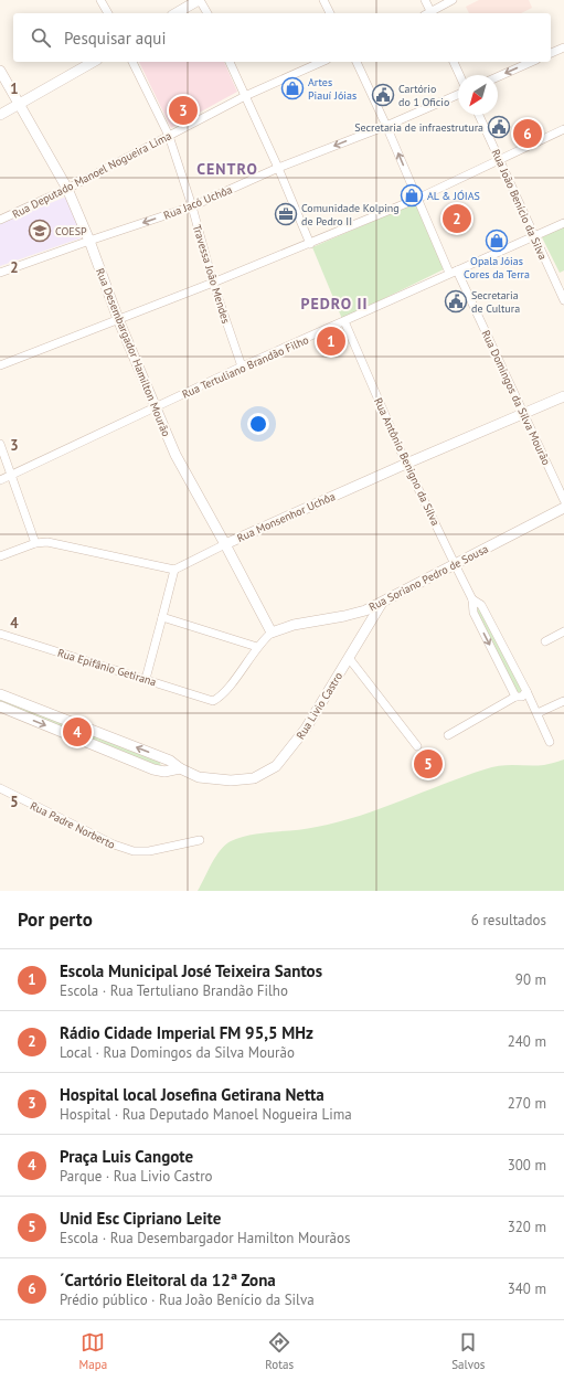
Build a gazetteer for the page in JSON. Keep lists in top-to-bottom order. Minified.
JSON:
{"streets":{"street":["Rua Deputado Manoel Nogueira Lima","Rua Jacó Uchôa","Rua João Benício da Silva","Travessa João Mendes","Rua Desembargador Hamilton Mourão","Rua Tertuliano Brandão Filho","Rua Domingos da Silva Mourão","Rua Antônio Benigno da Silva","Rua Monsenhor Uchôa","Rua Soriano Pedro de Sousa","Rua Epifânio Getirana","Rua Livio Castro","Rua Padre Norberto"]},"crossings":[["Rua Deputado Manoel Nogueira Lima","Travessa João Mendes"],["Rua Deputado Manoel Nogueira Lima","Rua Desembargador Hamilton Mourão"],["Rua Jacó Uchôa","Travessa João Mendes"],["Rua Jacó Uchôa","Rua Desembargador Hamilton Mourão"],["Rua Jacó Uchôa","Rua Domingos da Silva Mourão"],["Rua João Benício da Silva","Rua Tertuliano Brandão Filho"],["Travessa João Mendes","Rua Tertuliano Brandão Filho"],["Rua Desembargador Hamilton Mourão","Rua Tertuliano Brandão Filho"],["Rua Desembargador Hamilton Mourão","Rua Monsenhor Uchôa"],["Rua Desembargador Hamilton Mourão","Rua Soriano Pedro de Sousa"],["Rua Tertuliano Brandão Filho","Rua Domingos da Silva Mourão"],["Rua Tertuliano Brandão Filho","Rua Antônio Benigno da Silva"],["Rua Domingos da Silva Mourão","Rua Monsenhor Uchôa"],["Rua Antônio Benigno da Silva","Rua Monsenhor Uchôa"],["Rua Antônio Benigno da Silva","Rua Soriano Pedro de Sousa"],["Rua Soriano Pedro de Sousa","Rua Epifânio Getirana"],["Rua Soriano Pedro de Sousa","Rua Livio Castro"]],"one_way":["Rua Jacó Uchôa"],"districts":["CENTRO","PEDRO II"],"places":{"shop":["Artes Piauí Jóias","AL & JÓIAS","Opala Jóias Cores da Terra"],"public building":["Cartório do 1 Oficio","Secretaria de infraestrutura","Secretaria de Cultura"],"office":["Comunidade Kolping de Pedro II"],"school or university":["COESP"]},"north":"bottom left","page":{"search":"Pesquisar aqui","pins":["3","6","2","1","4","5"],"heading":["Por perto","6 resultados"],"list":[{"mark":"1","name":"Escola Municipal José Teixeira Santos","note":"Escola · Rua Tertuliano Brandão Filho","value":"90 m"},{"mark":"2","name":"Rádio Cidade Imperial FM 95,5 MHz","note":"Local · Rua Domingos da Silva Mourão","value":"240 m"},{"mark":"3","name":"Hospital local Josefina Getirana Netta","note":"Hospital · Rua Deputado Manoel Nogueira Lima","value":"270 m"},{"mark":"4","name":"Praça Luis Cangote","note":"Parque · Rua Livio Castro","value":"300 m"},{"mark":"5","name":"Unid Esc Cipriano Leite","note":"Escola · Rua Desembargador Hamilton Mourãos","value":"320 m"},{"mark":"6","name":"´Cartório Eleitoral da 12ª Zona","note":"Prédio público · Rua João Benício da Silva","value":"340 m"}],"nav":["Mapa","Rotas","Salvos"]},"grid":{"rows":["1","2","3","4","5"]}}
